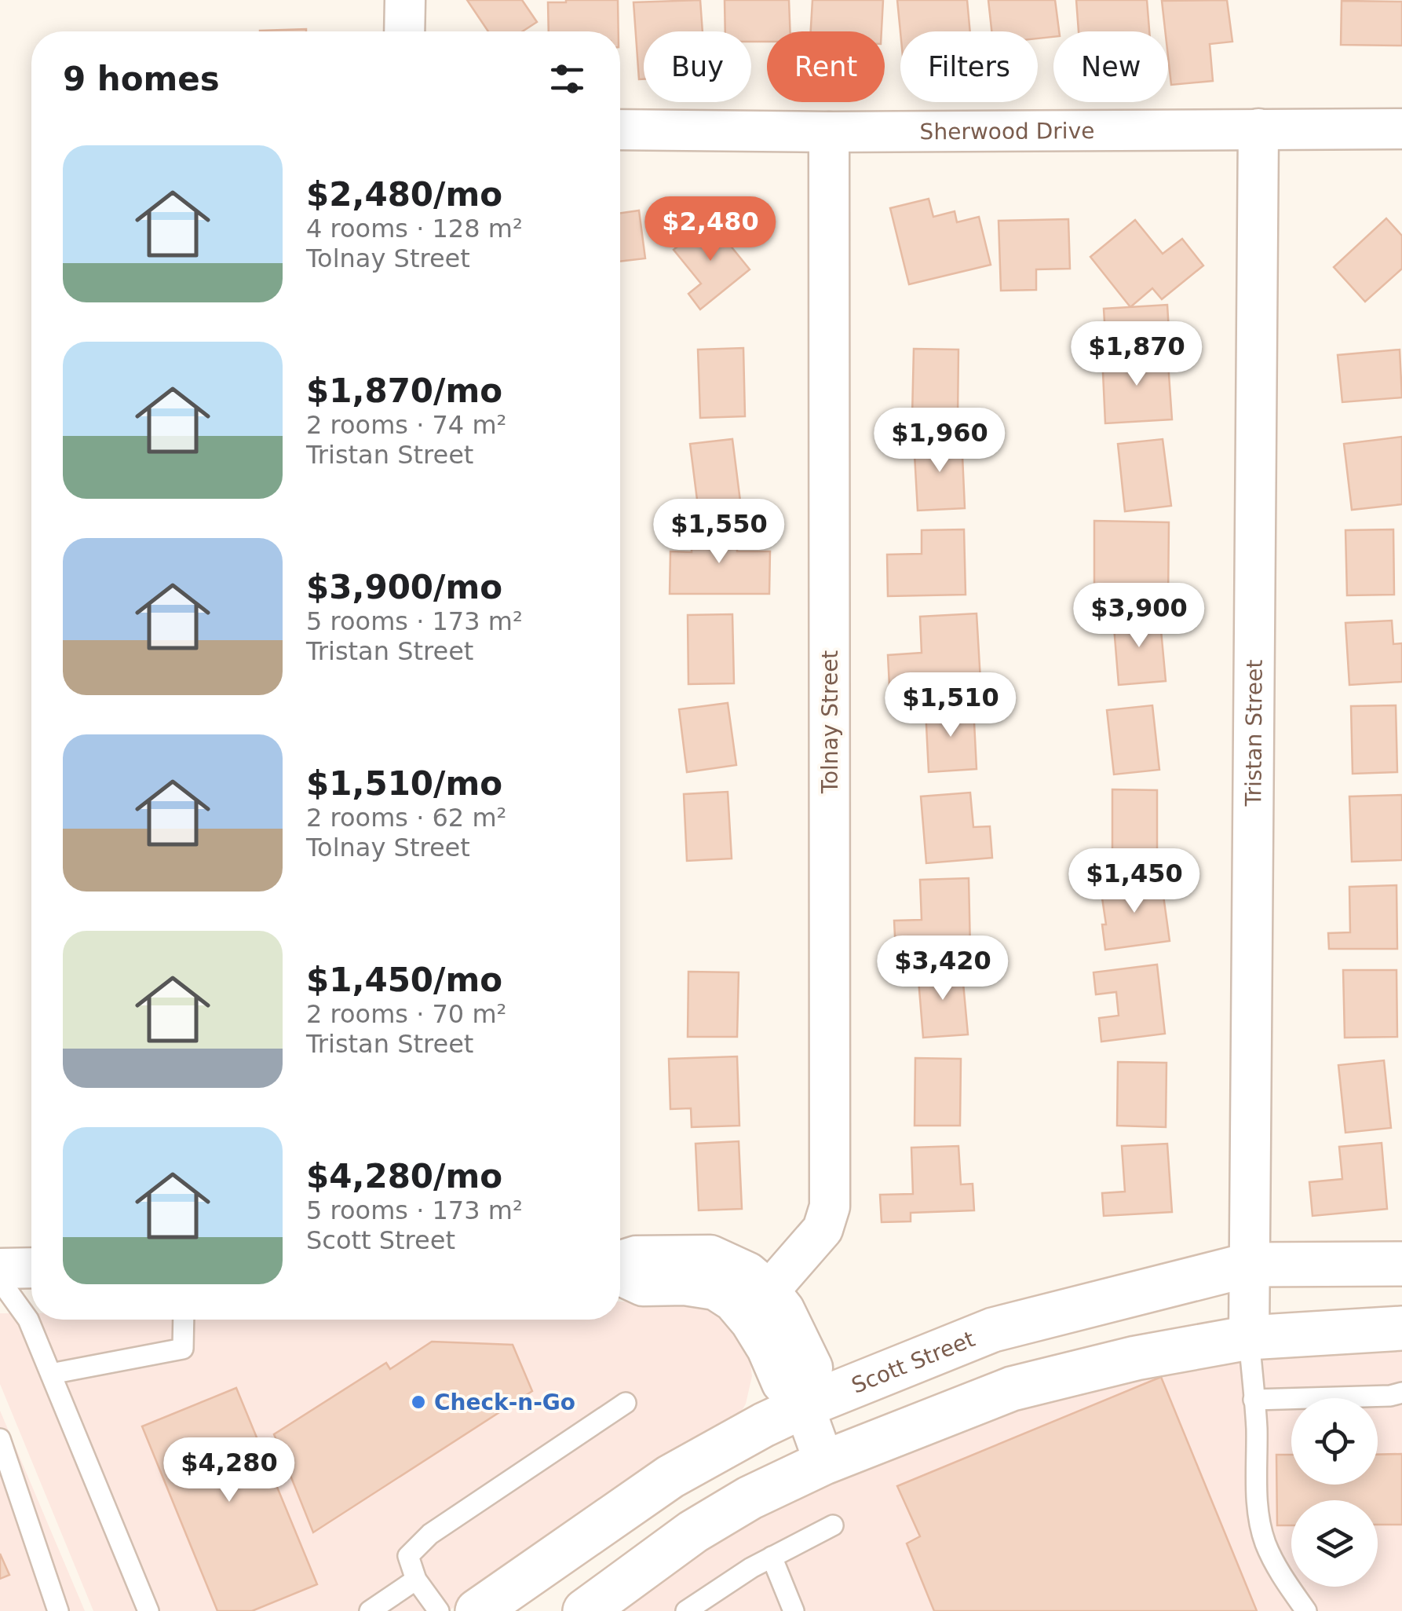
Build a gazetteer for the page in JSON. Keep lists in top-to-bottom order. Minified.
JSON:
{"streets":{"main road":["Scott Street"],"street":["Sherwood Drive","Tolnay Street","Tristan Street"]},"crossings":[["Sherwood Drive","Tolnay Street"],["Sherwood Drive","Tristan Street"],["Tristan Street","Scott Street"]],"places":["Check-n-Go"],"page":{"chip":["Buy","Rent","Filters","New"],"heading":"9 homes","list":[{"name":"$2,480/mo","note":"4 rooms · 128 m² · Tolnay Street"},{"name":"$1,870/mo","note":"2 rooms · 74 m² · Tristan Street"},{"name":"$3,900/mo","note":"5 rooms · 173 m² · Tristan Street"},{"name":"$1,510/mo","note":"2 rooms · 62 m² · Tolnay Street"},{"name":"$1,450/mo","note":"2 rooms · 70 m² · Tristan Street"},{"name":"$4,280/mo","note":"5 rooms · 173 m² · Scott Street"}],"price":["$2,480","$1,870","$1,960","$1,550","$3,900","$1,510","$1,450","$3,420","$4,280"]}}
